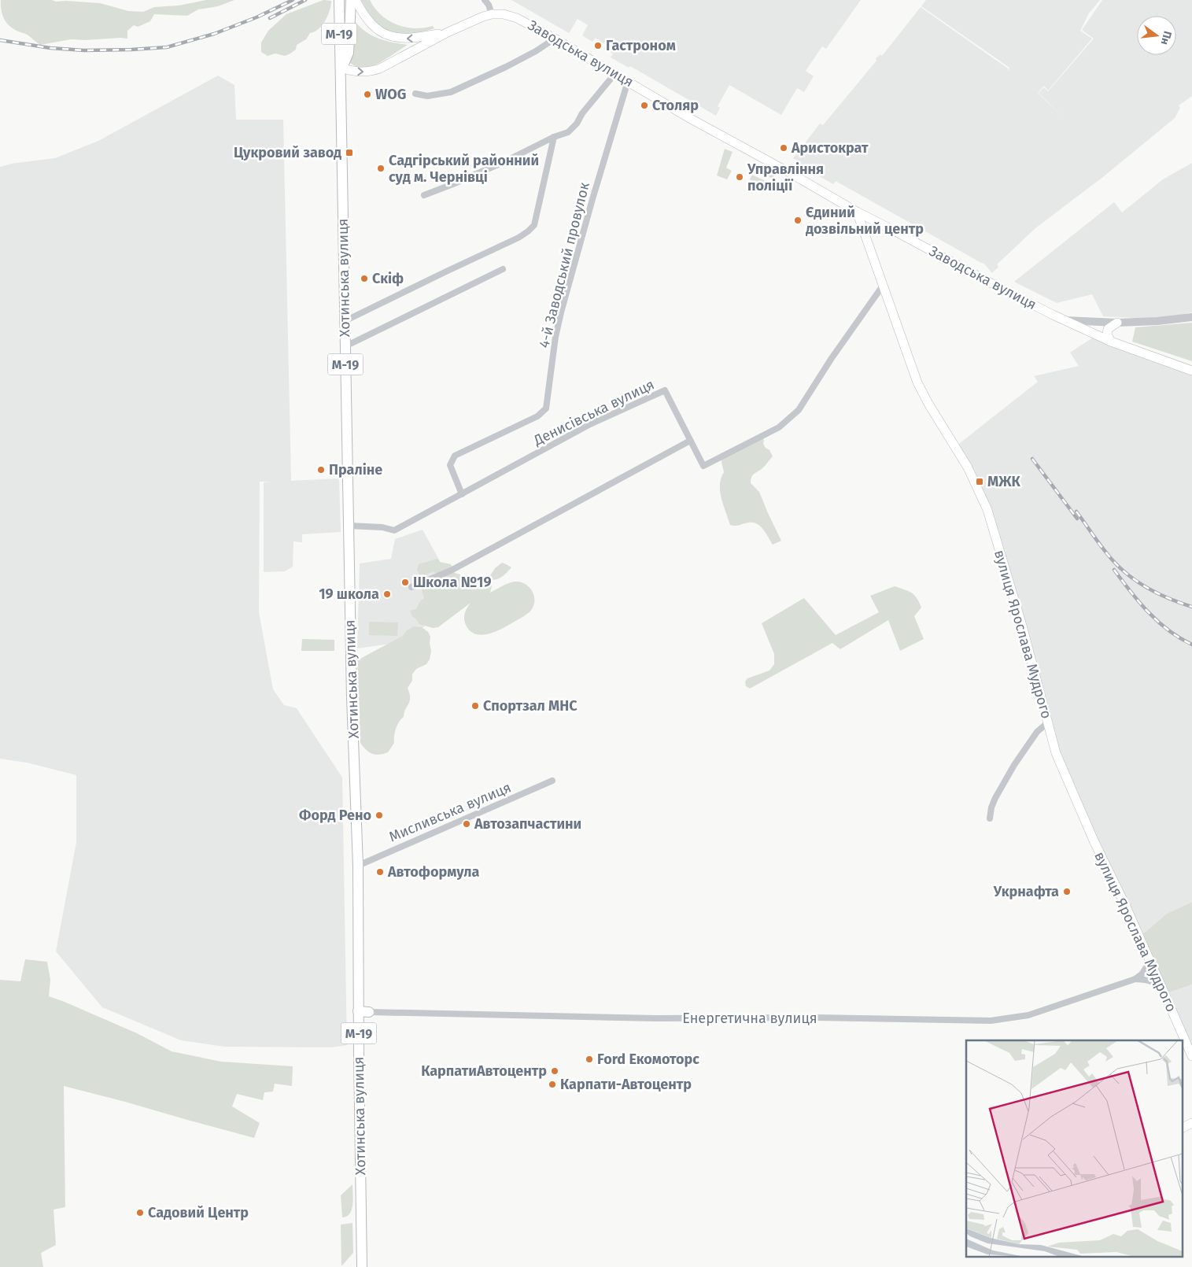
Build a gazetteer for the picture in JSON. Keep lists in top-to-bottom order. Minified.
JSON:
{"streets":{"highway":["М-19","Хотинська вулиця"],"main road":["Заводська вулиця","вулиця Ярослава Мудрого"],"street":["4-й Заводський провулок","Денисівська вулиця","Мисливська вулиця","Енергетична вулиця"]},"crossings":[["Заводська вулиця","4-й Заводський провулок"],["Заводська вулиця","Хотинська вулиця"],["Заводська вулиця","вулиця Ярослава Мудрого"],["4-й Заводський провулок","Денисівська вулиця"],["Хотинська вулиця","Денисівська вулиця"],["Хотинська вулиця","Мисливська вулиця"],["Хотинська вулиця","Енергетична вулиця"],["Денисівська вулиця","вулиця Ярослава Мудрого"],["вулиця Ярослава Мудрого","Енергетична вулиця"]],"places":{"other":["Гастроном","WOG","Столяр","Аристократ","Садгірський районний суд м. Чернівці","Управління поліції","Єдиний дозвільний центр","Скіф","Праліне","Школа №19","19 школа","Спортзал МНС","Форд Рено","Автозапчастини","Автоформула","Укрнафта","Ford Екомоторс","КарпатиАвтоцентр","Карпати-Автоцентр","Садовий Центр"],"transit":["Цукровий завод","МЖК"]},"north":"right"}
